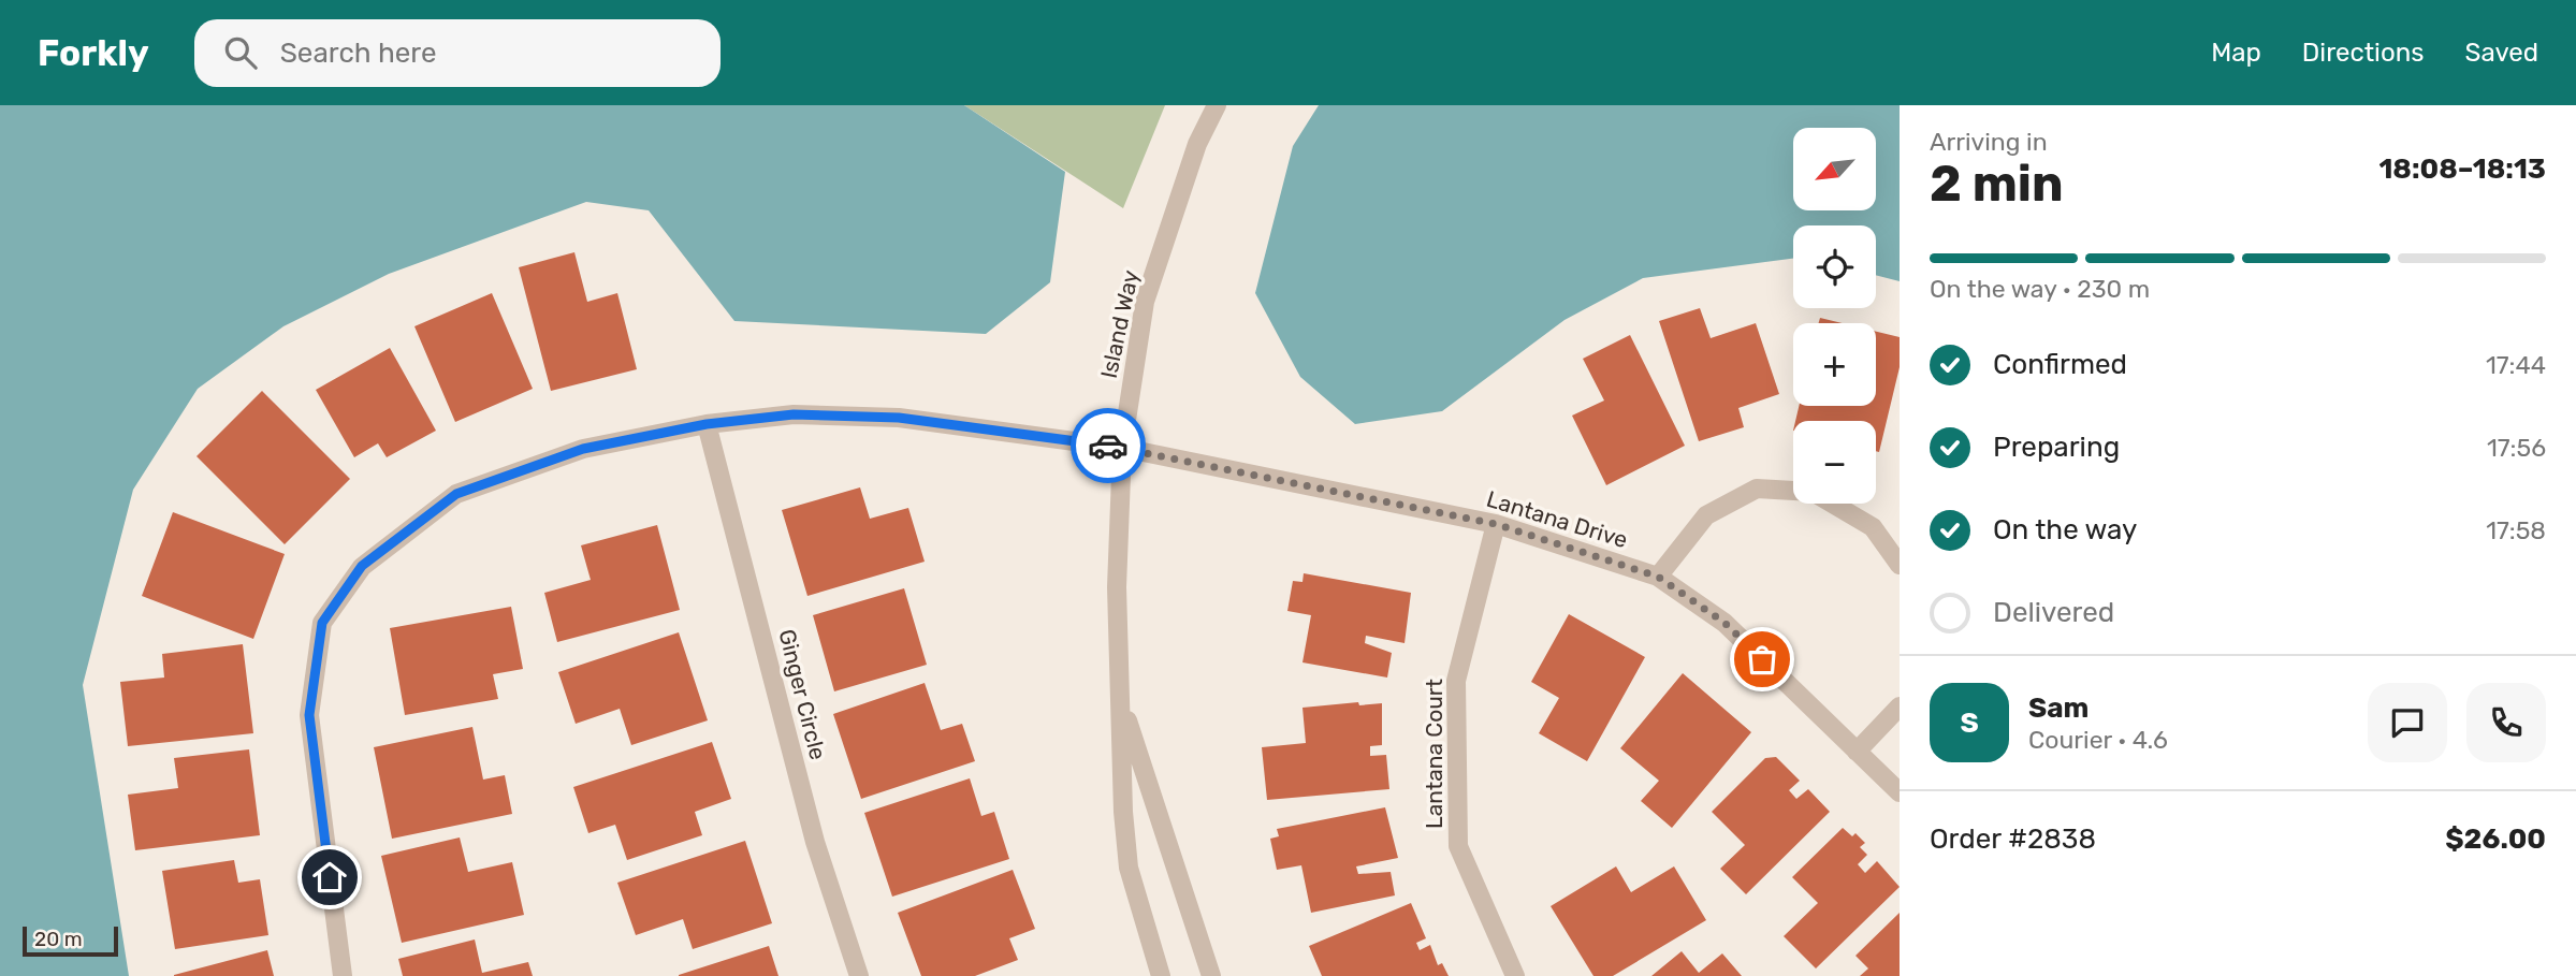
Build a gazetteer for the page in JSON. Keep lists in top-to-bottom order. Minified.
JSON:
{"streets":{"street":["Island Way","Lantana Drive","Ginger Circle","Lantana Court"]},"crossings":[["Island Way","Lantana Drive"],["Lantana Drive","Lantana Court"]],"scale_bar":"20 m","north":"bottom left","page":{"header":"Forkly","search":"Search here","nav":["Map","Directions","Saved"],"heading":["2 min","Arriving in","18:08–18:13"],"panel":["Sam","Courier · 4.6","Order #2838","$26.00"],"map_buttons":["+","−"],"bar":"On the way · 230 m","list":[["Confirmed","17:44"],["Preparing","17:56"],["On the way","17:58"],"Delivered"],"round":"S","scale":"20 m"}}
